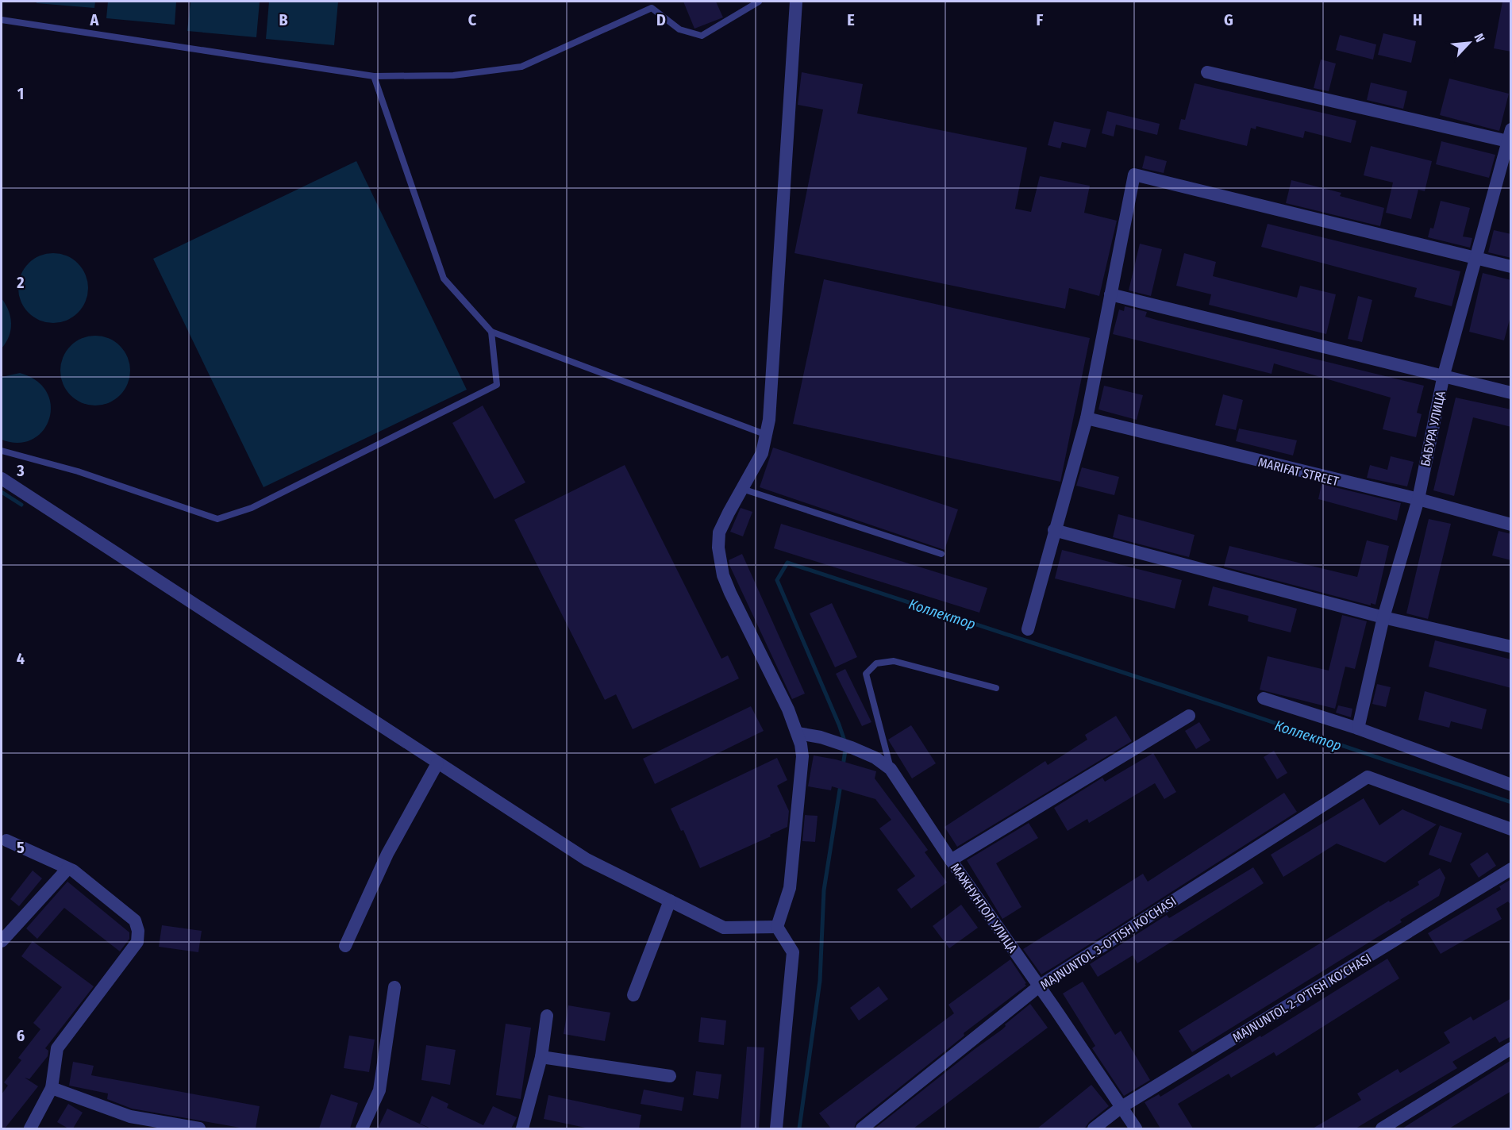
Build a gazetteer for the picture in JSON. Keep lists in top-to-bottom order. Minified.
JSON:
{"streets":{"street":["БАБУРА УЛИЦА","MARIFAT STREET","МАЖНУНТОЛ УЛИЦА","MAJNUNTOL 3-O'TISH KO'CHASI","MAJNUNTOL 2-O'TISH KO'CHASI"]},"crossings":[["БАБУРА УЛИЦА","MARIFAT STREET"],["МАЖНУНТОЛ УЛИЦА","MAJNUNTOL 3-O'TISH KO'CHASI"],["МАЖНУНТОЛ УЛИЦА","MAJNUNTOL 2-O'TISH KO'CHASI"]],"water":["Коллектор"],"north":"top right","grid":{"columns":["A","B","C","D","E","F","G","H"],"rows":["1","2","3","4","5","6"]}}
